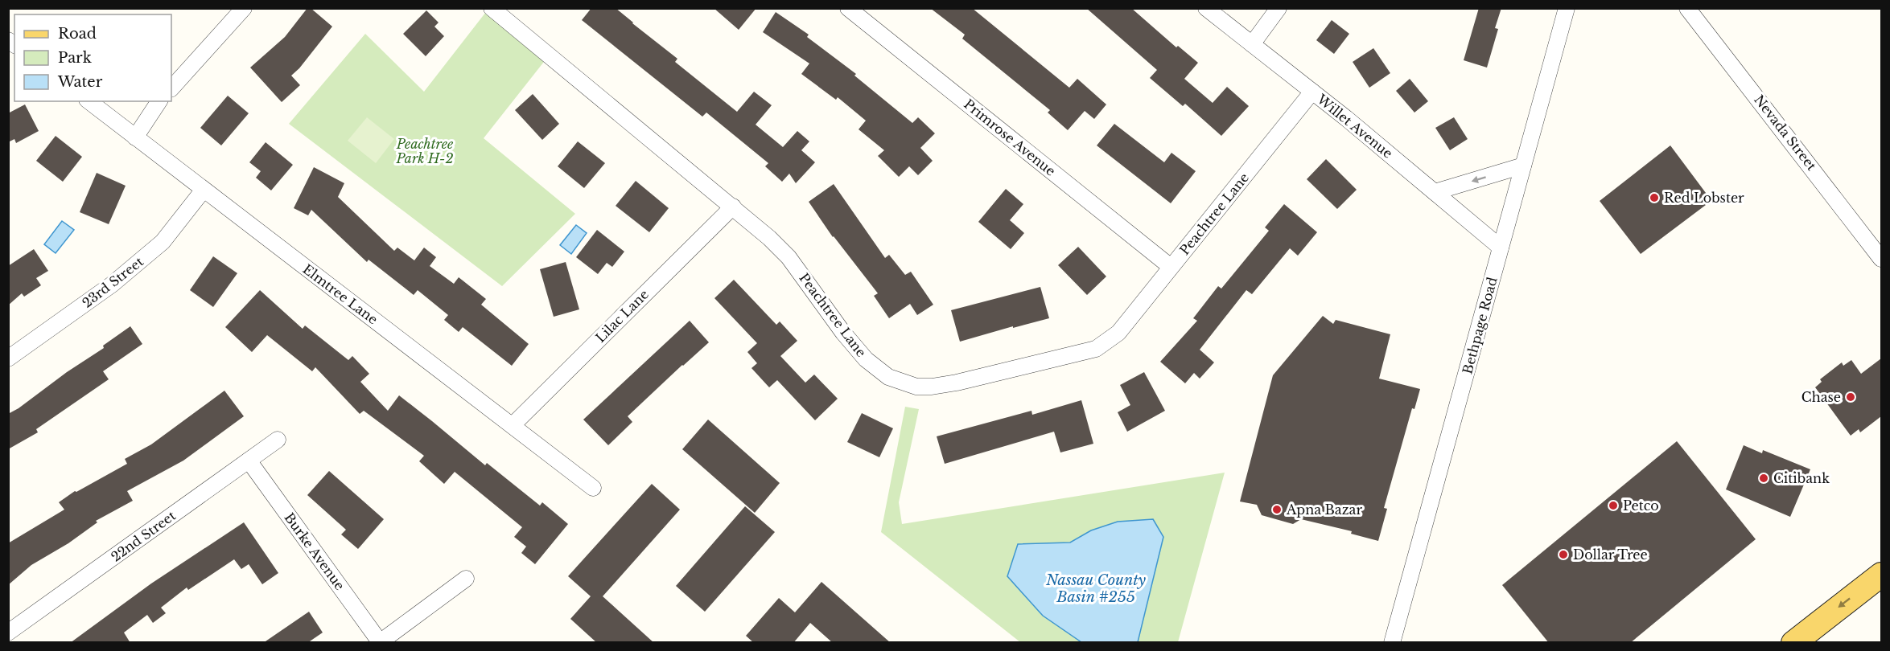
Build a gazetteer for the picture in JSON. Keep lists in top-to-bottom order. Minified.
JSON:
{"streets":{"street":["Willet Avenue","Nevada Street","Primrose Avenue","Peachtree Lane","23rd Street","Elmtree Lane","Lilac Lane","Bethpage Road","22nd Street","Burke Avenue"]},"crossings":[["Willet Avenue","Peachtree Lane"],["Willet Avenue","Bethpage Road"],["Primrose Avenue","Peachtree Lane"],["Peachtree Lane","Lilac Lane"],["23rd Street","Elmtree Lane"],["Elmtree Lane","Lilac Lane"],["22nd Street","Burke Avenue"]],"water":["Nassau County Basin #255"],"parks":["Peachtree Park H-2"],"places":["Red Lobster","Chase","Citibank","Petco","Apna Bazar","Dollar Tree"],"legend":["Road","Park","Water"]}
